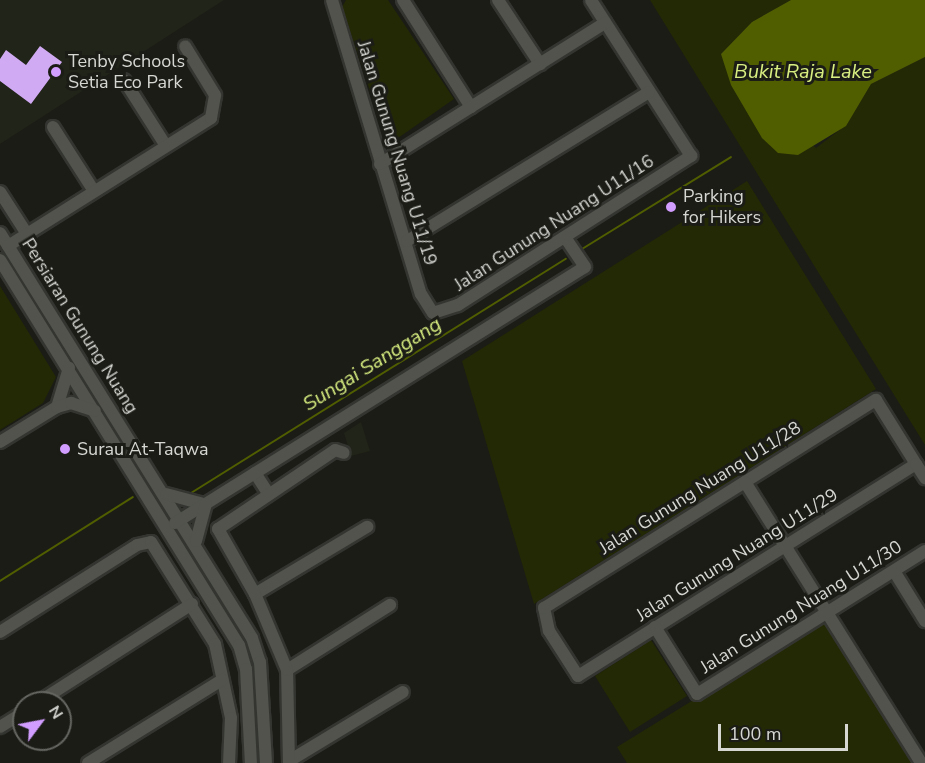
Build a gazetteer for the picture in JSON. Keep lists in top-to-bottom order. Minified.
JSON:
{"streets":{"street":["Jalan Gunung Nuang U11/19","Jalan Gunung Nuang U11/16","Persiaran Gunung Nuang","Jalan Gunung Nuang U11/28","Jalan Gunung Nuang U11/29","Jalan Gunung Nuang U11/30"]},"crossings":[["Jalan Gunung Nuang U11/19","Jalan Gunung Nuang U11/16"],["Jalan Gunung Nuang U11/28","Jalan Gunung Nuang U11/29"],["Jalan Gunung Nuang U11/29","Jalan Gunung Nuang U11/30"]],"water":["Bukit Raja Lake","Sungai Sanggang"],"places":["Tenby Schools Setia Eco Park","Parking for Hikers","Surau At-Taqwa"],"scale_bar":"100 m","north":"top right"}
